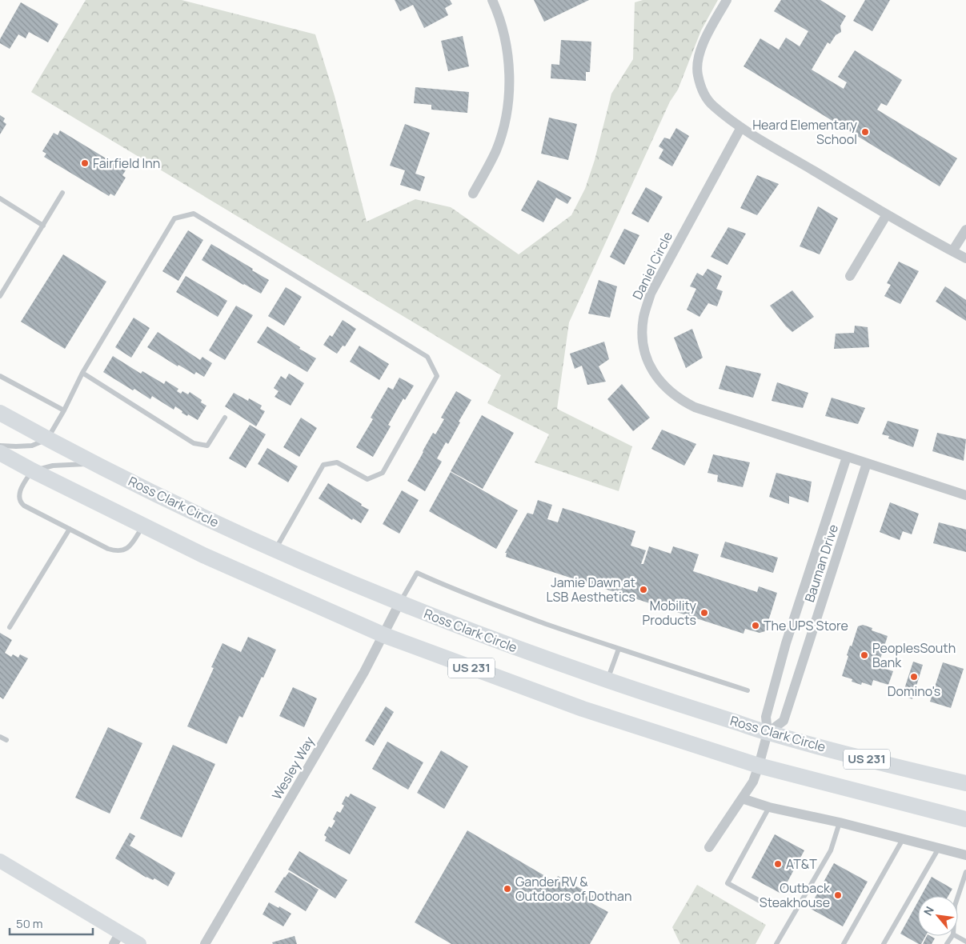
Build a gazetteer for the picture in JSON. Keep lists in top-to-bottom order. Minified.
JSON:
{"streets":{"highway":["Ross Clark Circle","US 231"],"street":["Daniel Circle","Bauman Drive","Wesley Way"]},"crossings":[["Daniel Circle","Bauman Drive"],["Ross Clark Circle","Bauman Drive"],["Ross Clark Circle","Wesley Way"],["Bauman Drive","US 231"],["US 231","Wesley Way"]],"places":["Heard Elementary School","Fairfield Inn","Jamie Dawn at LSB Aesthetics","Mobility Products","The UPS Store","PeoplesSouth Bank","Domino's","AT&T","Gander RV & Outdoors of Dothan","Outback Steakhouse"],"scale_bar":"50 m","north":"top left"}
